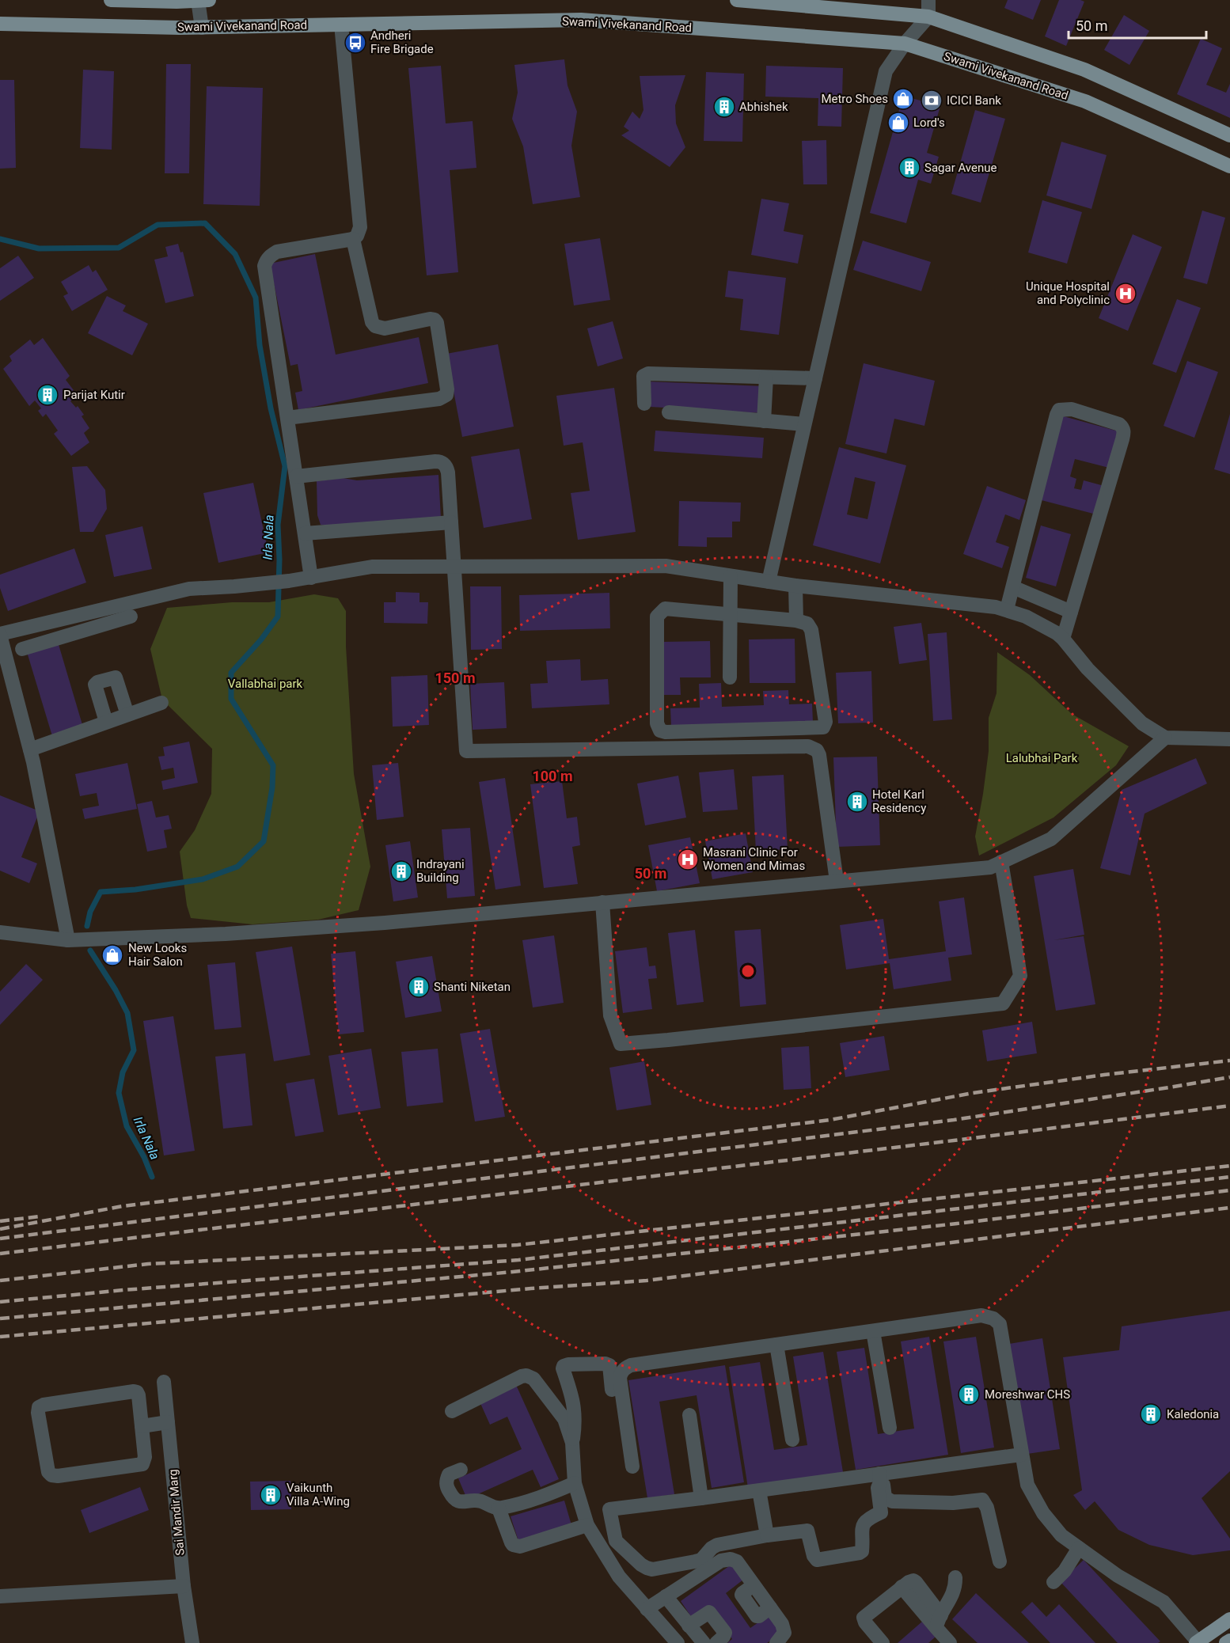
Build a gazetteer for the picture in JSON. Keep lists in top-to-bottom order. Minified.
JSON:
{"streets":{"main road":["Swami Vivekanand Road"],"street":["Sai Mandir Marg"]},"water":["Irla Nala"],"parks":["Vallabhai park","Lalubhai Park"],"places":{"bus stop":["Andheri Fire Brigade"],"shop":["Metro Shoes","Lord's","New Looks Hair Salon"],"bank":["ICICI Bank"],"building":["Abhishek","Sagar Avenue","Parijat Kutir","Hotel Karl Residency","Indrayani Building","Shanti Niketan","Moreshwar CHS","Kaledonia","Vaikunth Villa A-Wing"],"hospital":["Unique Hospital and Polyclinic","Masrani Clinic For Women and Mimas"]},"scale_bar":"50 m","rings":["150 m","100 m","50 m"]}
